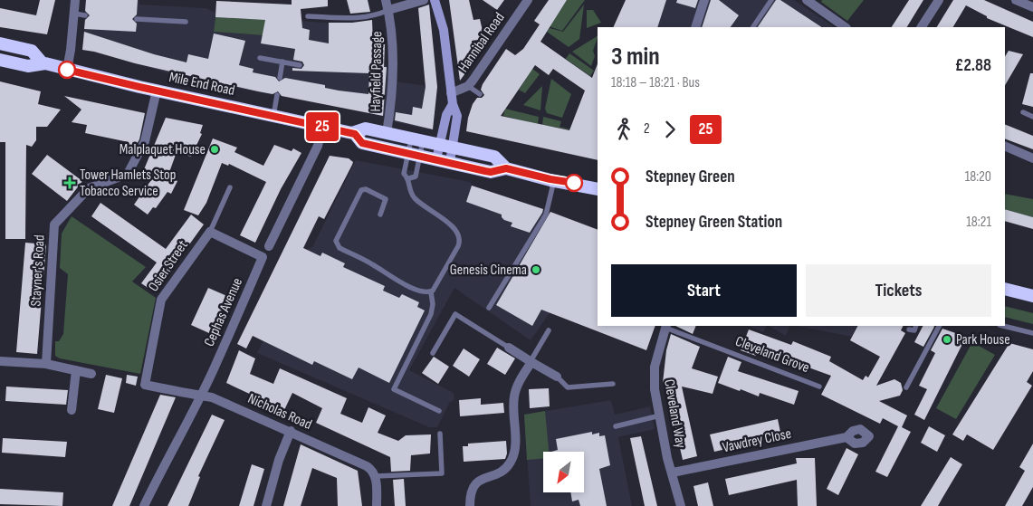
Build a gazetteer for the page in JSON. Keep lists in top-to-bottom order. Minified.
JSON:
{"streets":{"highway":["Mile End Road"],"street":["Hannibal Road","Hayfield Passage","Osier Street","Stayner's Road","Cephas Avenue","Nicholas Road","Cleveland Way","Vawdrey Close"],"lane":["Cleveland Grove"]},"crossings":[["Hayfield Passage","Mile End Road"],["Mile End Road","Stayner's Road"],["Mile End Road","Cephas Avenue"],["Osier Street","Nicholas Road"],["Cephas Avenue","Nicholas Road"],["Cleveland Grove","Cleveland Way"],["Cleveland Way","Vawdrey Close"]],"places":{"other":["Malplaquet House","Genesis Cinema","Park House"],"health":["Tower Hamlets Stop Tobacco Service"]},"lines":["bus line 25"],"north":"bottom left","page":{"on_map":"25","heading":["3 min","18:18 – 18:21 · Bus","£2.88"],"legs":["2","25"],"list":[{"name":"Stepney Green","value":"18:20"},{"name":"Stepney Green Station","value":"18:21"}],"buttons":["Start","Tickets"]}}
